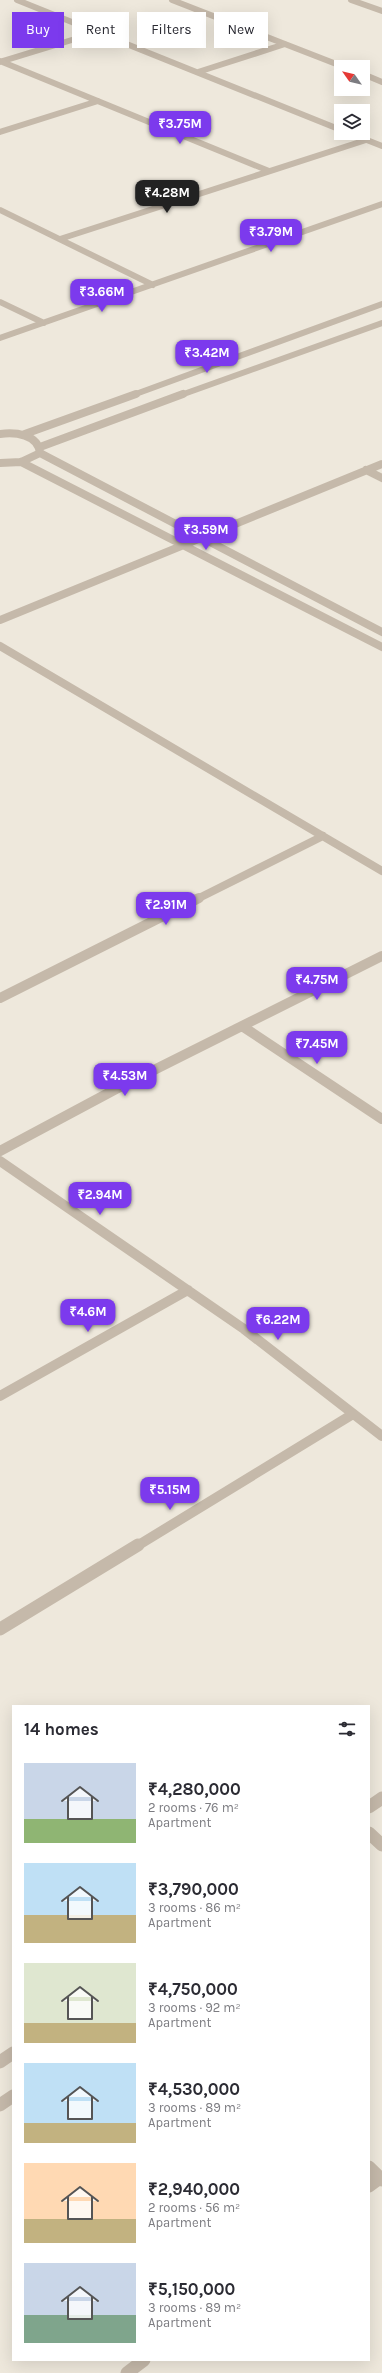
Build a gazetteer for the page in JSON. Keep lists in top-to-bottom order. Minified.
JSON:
{"north":"top left","page":{"chip":["Buy","Rent","Filters","New"],"price":["₹3.75M","₹4.28M","₹3.79M","₹3.66M","₹3.42M","₹3.59M","₹2.91M","₹4.75M","₹7.45M","₹4.53M","₹2.94M","₹4.6M","₹6.22M","₹5.15M"],"heading":"14 homes","list":[{"name":"₹4,280,000","note":"2 rooms · 76 m² · Apartment"},{"name":"₹3,790,000","note":"3 rooms · 86 m² · Apartment"},{"name":"₹4,750,000","note":"3 rooms · 92 m² · Apartment"},{"name":"₹4,530,000","note":"3 rooms · 89 m² · Apartment"},{"name":"₹2,940,000","note":"2 rooms · 56 m² · Apartment"},{"name":"₹5,150,000","note":"3 rooms · 89 m² · Apartment"}]}}
